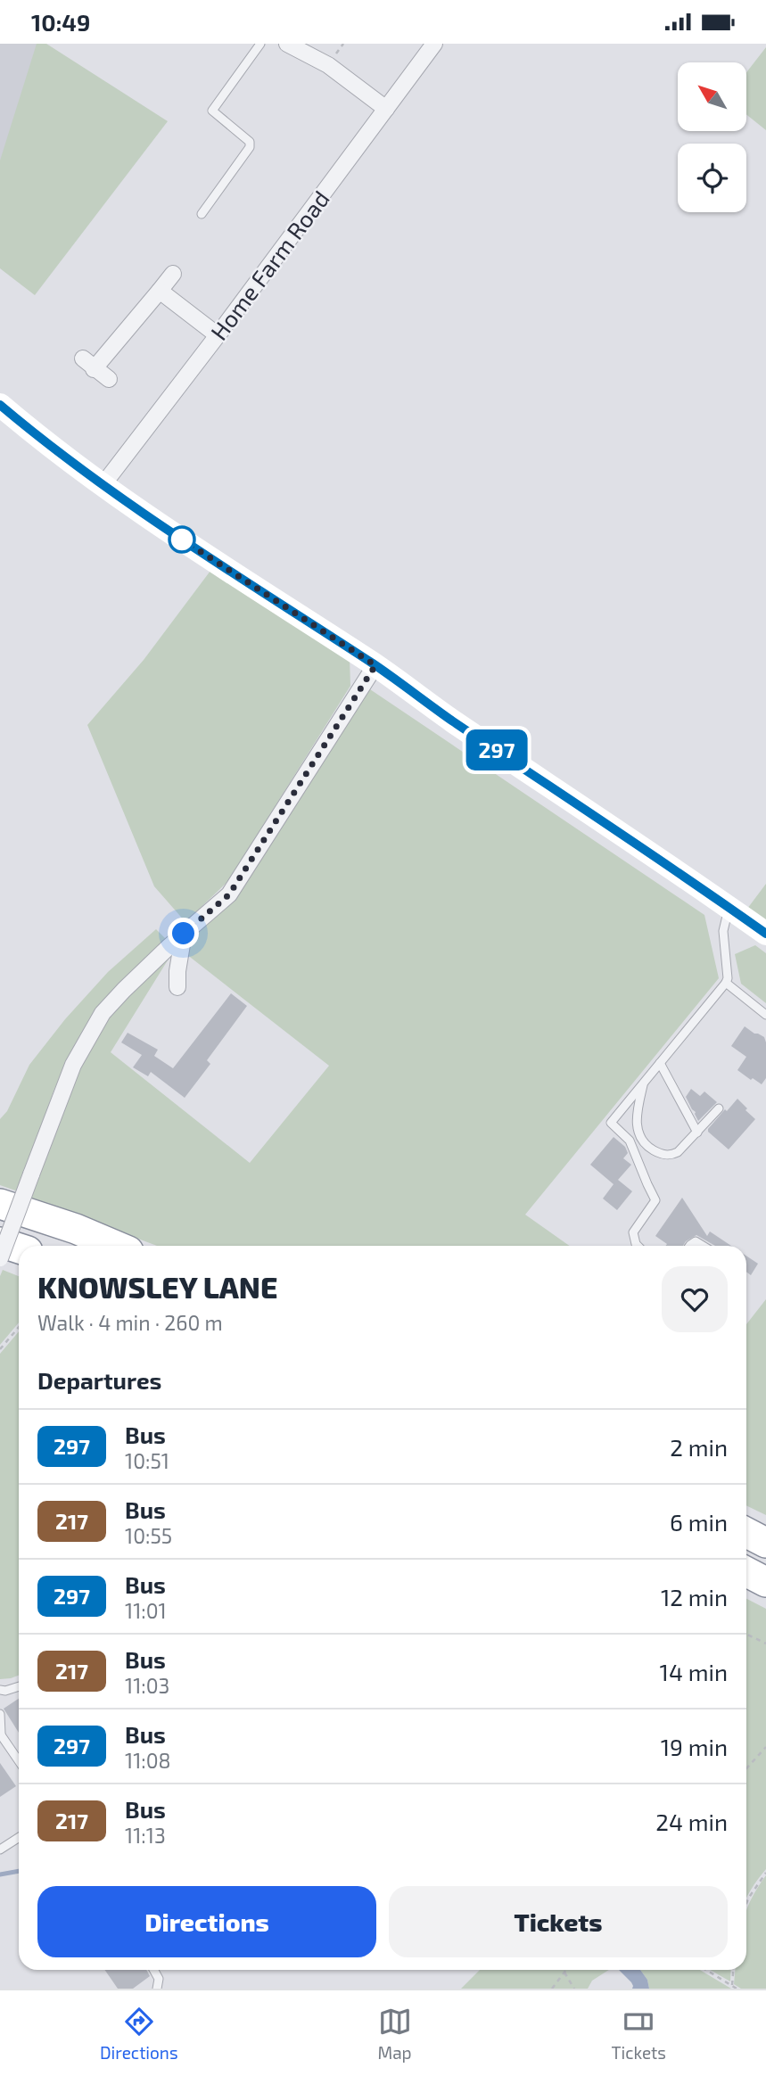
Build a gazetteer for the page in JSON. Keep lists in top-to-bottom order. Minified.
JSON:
{"streets":{"street":["Home Farm Road"]},"lines":["bus line 297"],"north":"top left","page":{"status":"10:49","on_map":"297","heading":[["KNOWSLEY LANE","Walk · 4 min · 260 m"],"Departures"],"list":[{"mark":"297","name":"Bus","note":"10:51","value":"2 min"},{"mark":"217","name":"Bus","note":"10:55","value":"6 min"},{"mark":"297","name":"Bus","note":"11:01","value":"12 min"},{"mark":"217","name":"Bus","note":"11:03","value":"14 min"},{"mark":"297","name":"Bus","note":"11:08","value":"19 min"},{"mark":"217","name":"Bus","note":"11:13","value":"24 min"}],"buttons":["Directions","Tickets"],"tabs":["Directions","Map","Tickets"]}}
